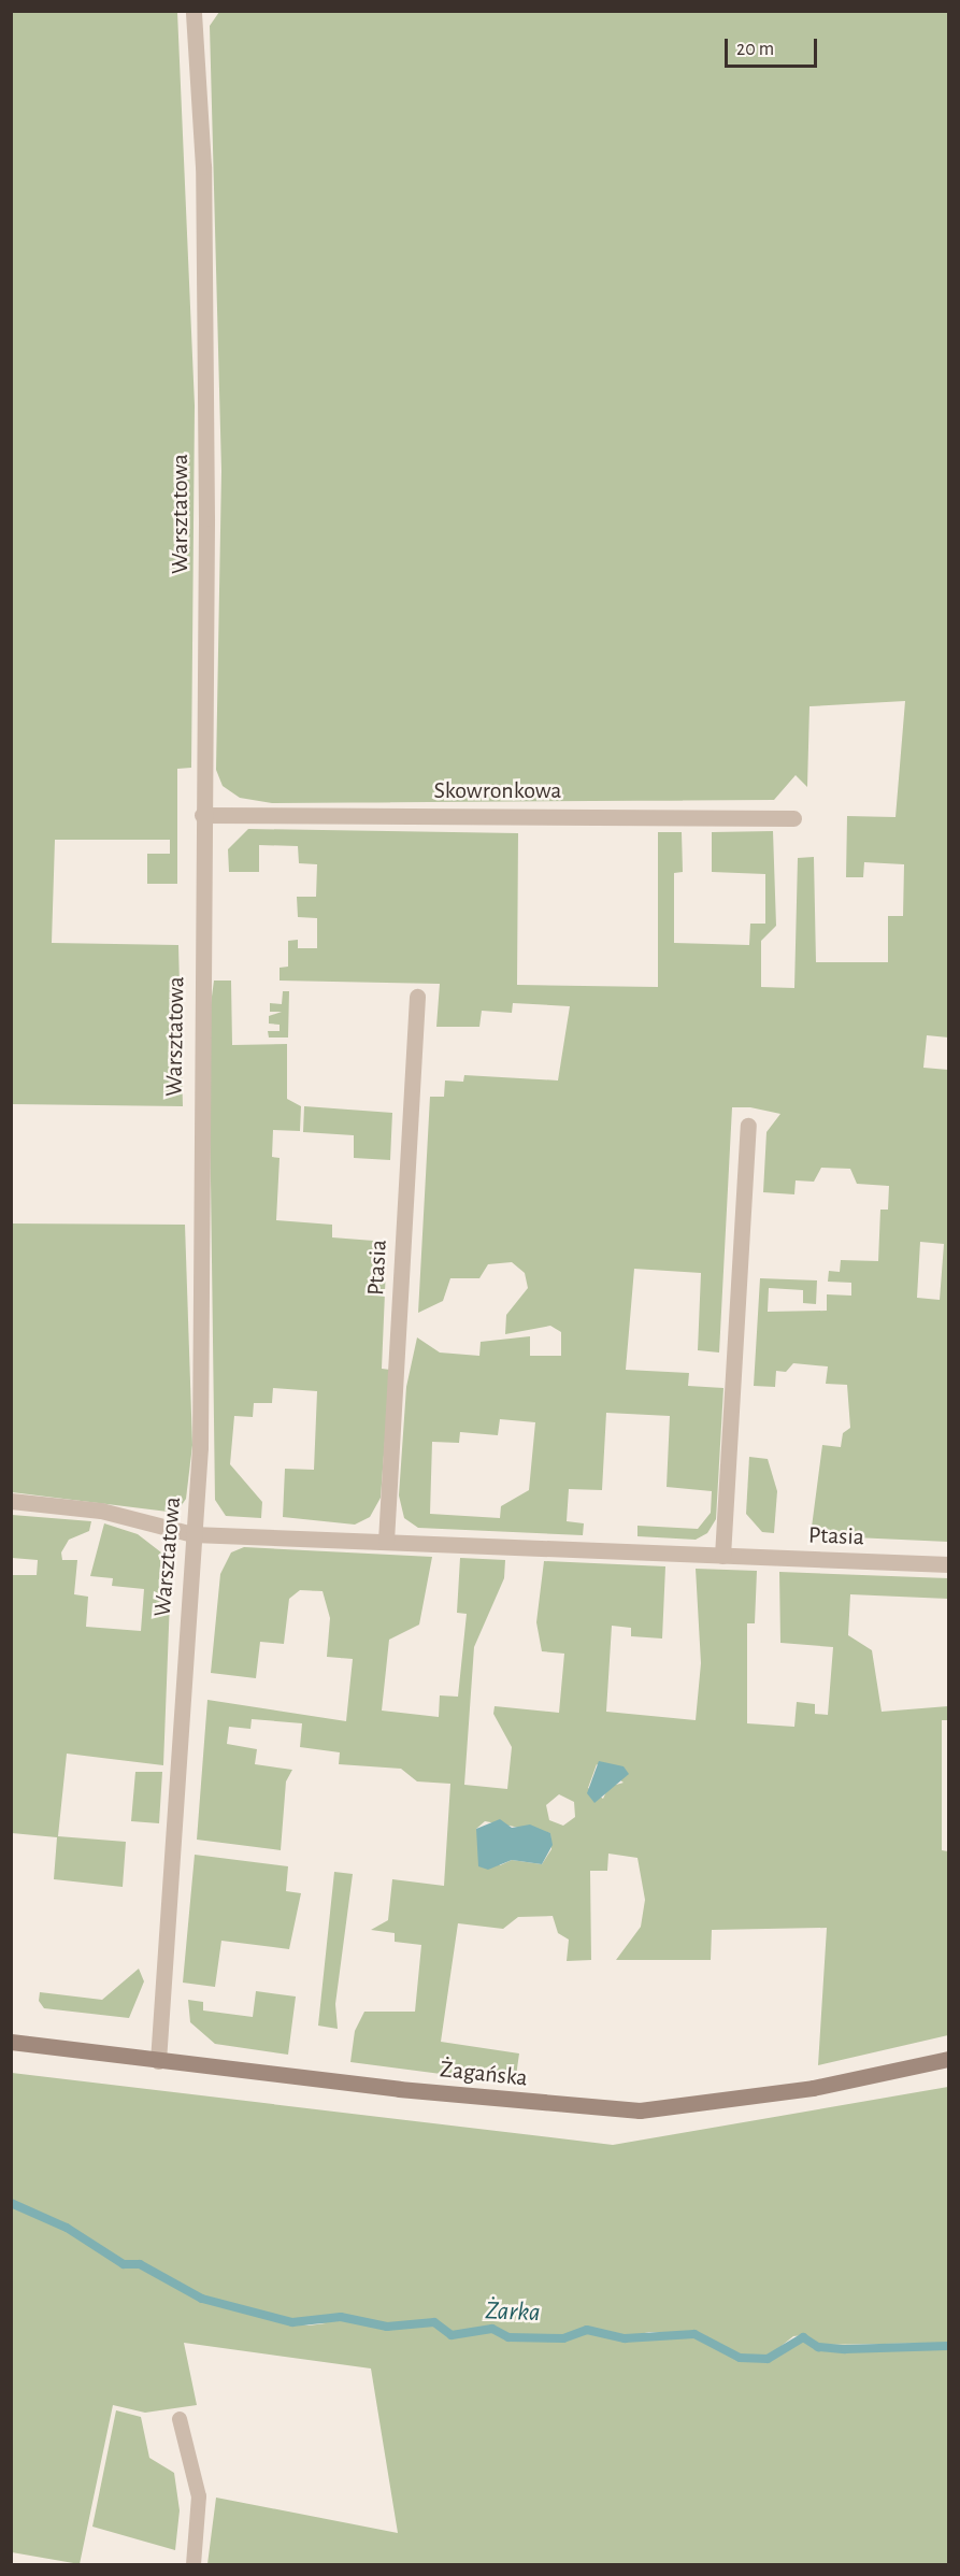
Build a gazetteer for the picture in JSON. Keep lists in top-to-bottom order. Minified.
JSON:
{"streets":{"street":["Warsztatowa","Skowronkowa","Ptasia","Żagańska"]},"crossings":[["Warsztatowa","Skowronkowa"],["Warsztatowa","Ptasia"],["Warsztatowa","Żagańska"]],"water":["Żarka"],"scale_bar":"20 m"}
